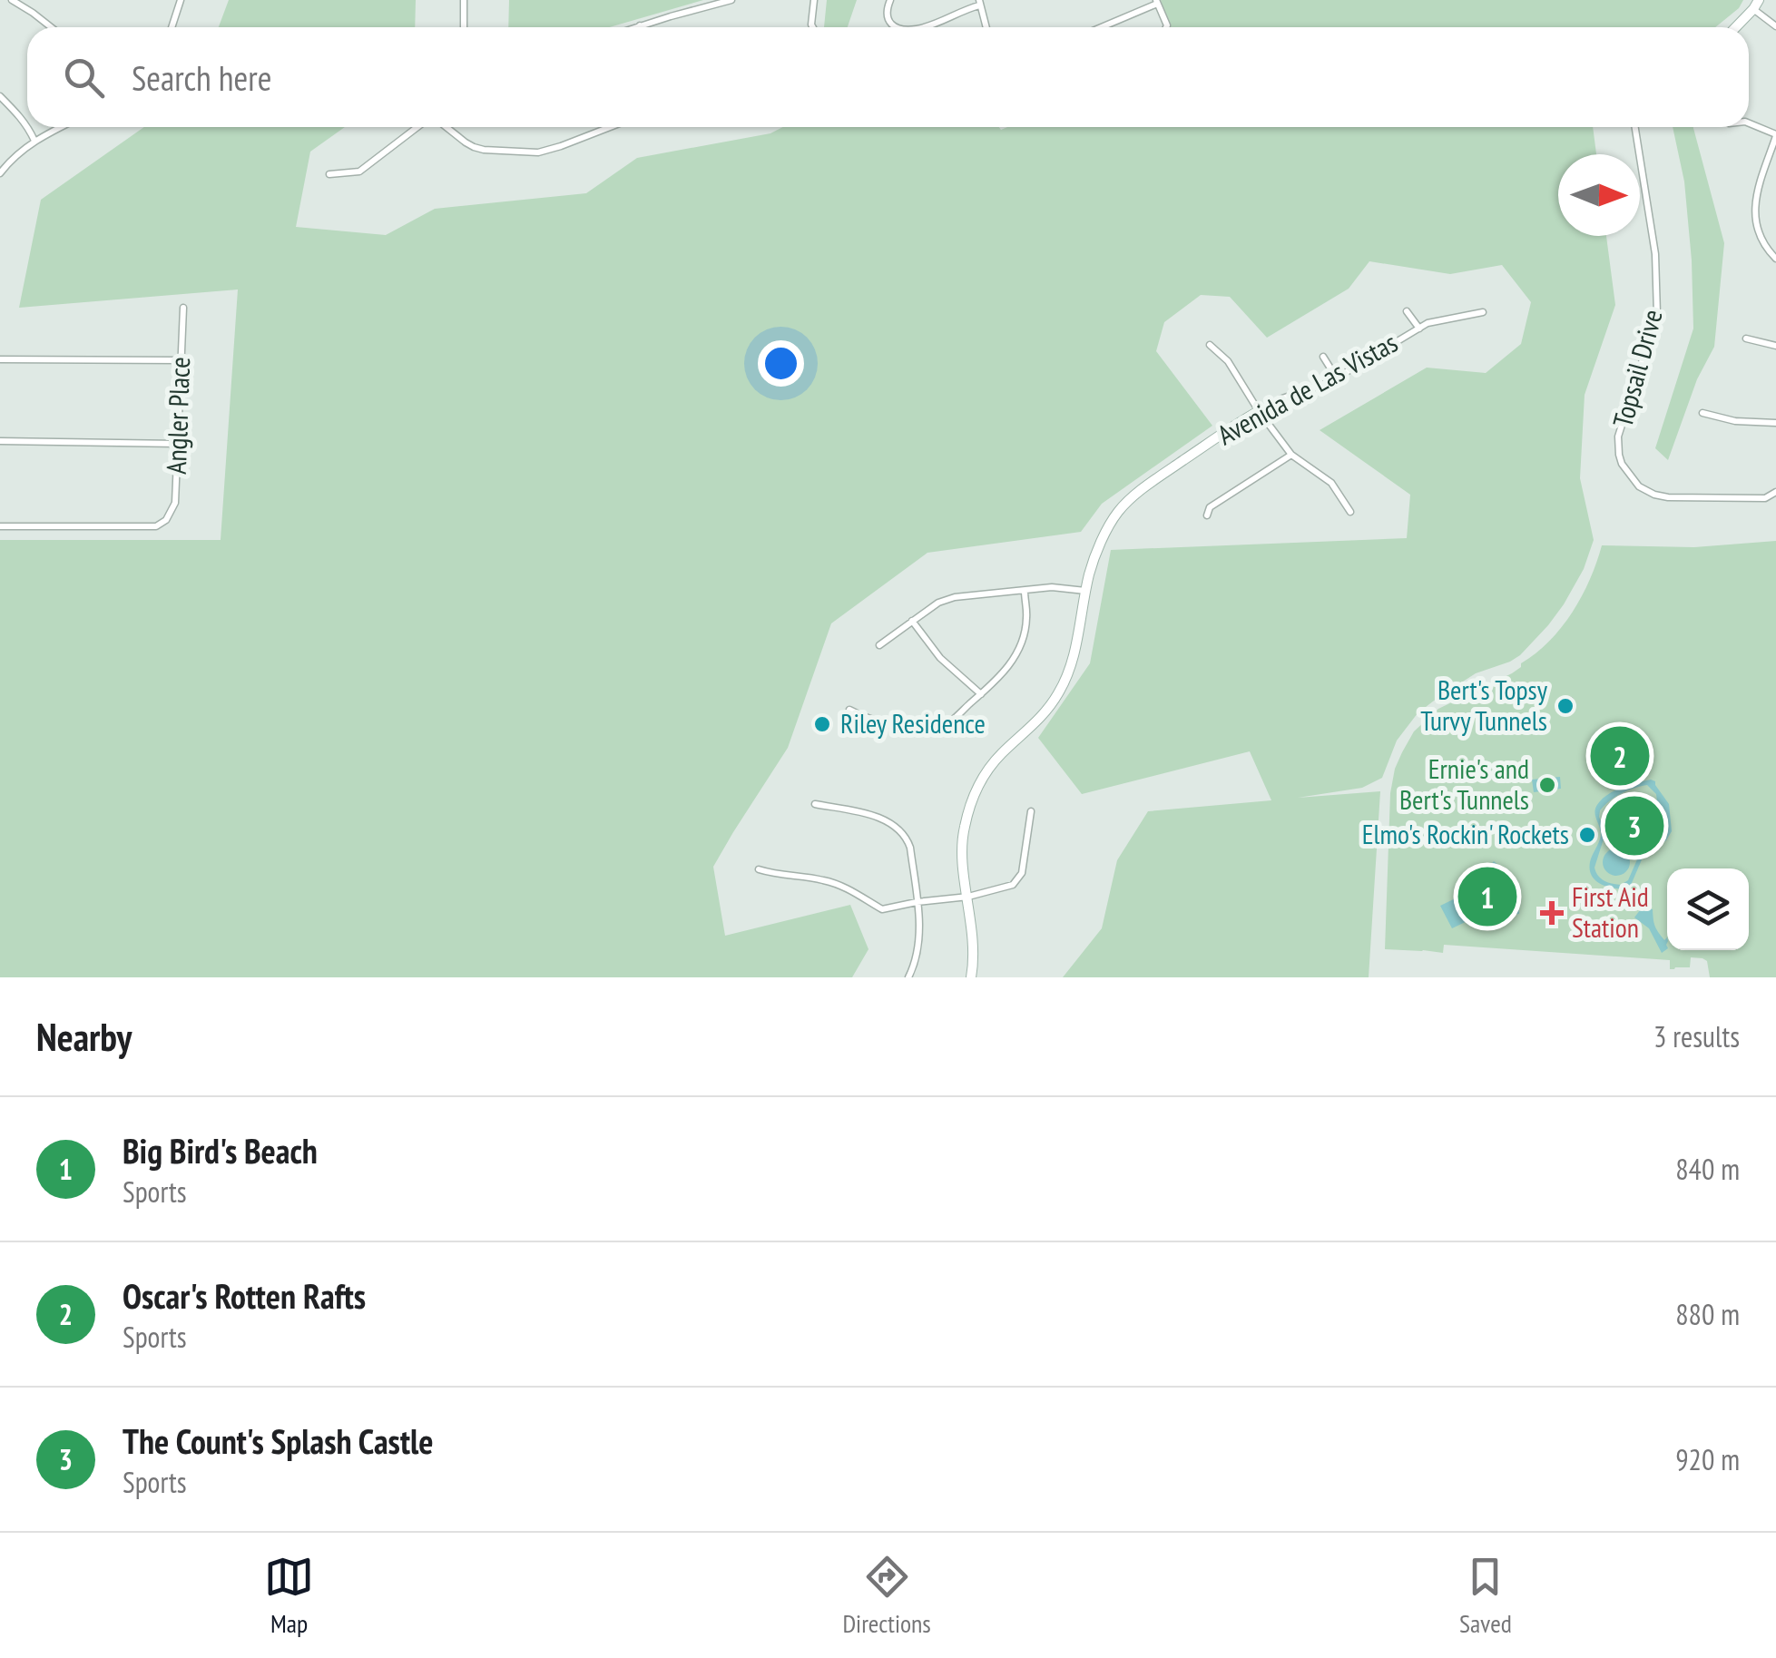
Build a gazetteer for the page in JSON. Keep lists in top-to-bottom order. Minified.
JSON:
{"streets":{"street":["Topsail Drive","Avenida de Las Vistas","Angler Place"]},"places":{"other":["Bert's Topsy Turvy Tunnels","Riley Residence","Ernie's and Bert's Tunnels","Elmo's Rockin' Rockets"],"health":["First Aid Station"]},"north":"right","page":{"search":"Search here","pins":["2","3","1"],"heading":["Nearby","3 results"],"list":[{"mark":"1","name":"Big Bird's Beach","note":"Sports","value":"840 m"},{"mark":"2","name":"Oscar's Rotten Rafts","note":"Sports","value":"880 m"},{"mark":"3","name":"The Count's Splash Castle","note":"Sports","value":"920 m"}],"nav":["Map","Directions","Saved"]}}
